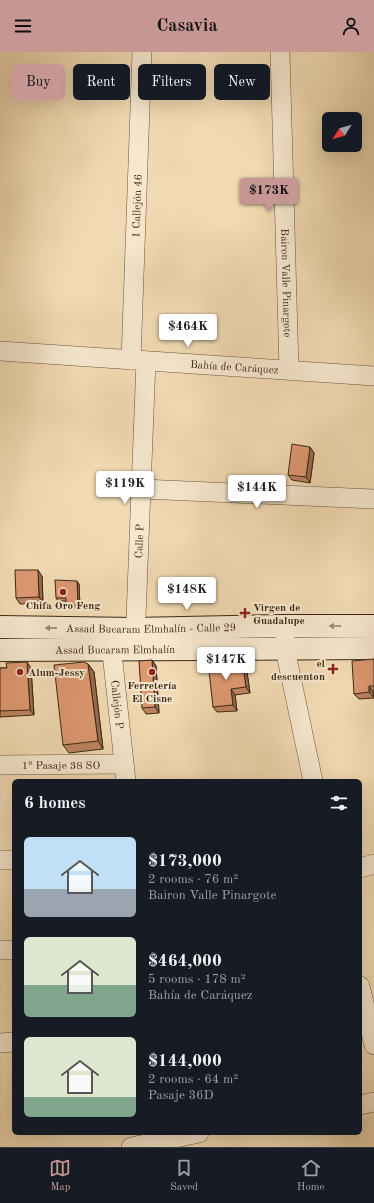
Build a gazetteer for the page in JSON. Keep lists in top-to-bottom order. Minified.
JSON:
{"streets":{"main road":["Assad Bucaram Elmhalín - Calle 29","Assad Bucaram Elmhalín"],"street":["1 Callejón 46","Bairon Valle Pinargote","Bahía de Caráquez","Calle P","Callejón P","1º Pasaje 38 SO"]},"crossings":[["1 Callejón 46","Bahía de Caráquez"],["1 Callejón 46","Calle P"],["Bairon Valle Pinargote","Bahía de Caráquez"],["Bahía de Caráquez","Calle P"],["Calle P","Assad Bucaram Elmhalín - Calle 29"],["Calle P","Assad Bucaram Elmhalín"],["Assad Bucaram Elmhalín - Calle 29","Assad Bucaram Elmhalín"],["Assad Bucaram Elmhalín - Calle 29","Callejón P"],["Assad Bucaram Elmhalín","Callejón P"],["Callejón P","1º Pasaje 38 SO"]],"one_way":["Assad Bucaram Elmhalín - Calle 29"],"places":{"other":["Chifa Oro Feng","Alum-Jessy","Ferretería El Cisne"],"health":["Virgen de Guadalupe","el descuenton"]},"north":"bottom left","page":{"header":"Casavia","chip":["Buy","Rent","Filters","New"],"price":["$173K","$464K","$119K","$144K","$148K","$147K"],"heading":"6 homes","list":[{"name":"$173,000","note":"2 rooms · 76 m² · Bairon Valle Pinargote"},{"name":"$464,000","note":"5 rooms · 178 m² · Bahía de Caráquez"},{"name":"$144,000","note":"2 rooms · 64 m² · Pasaje 36D"}],"tabs":["Map","Saved","Home"]}}
